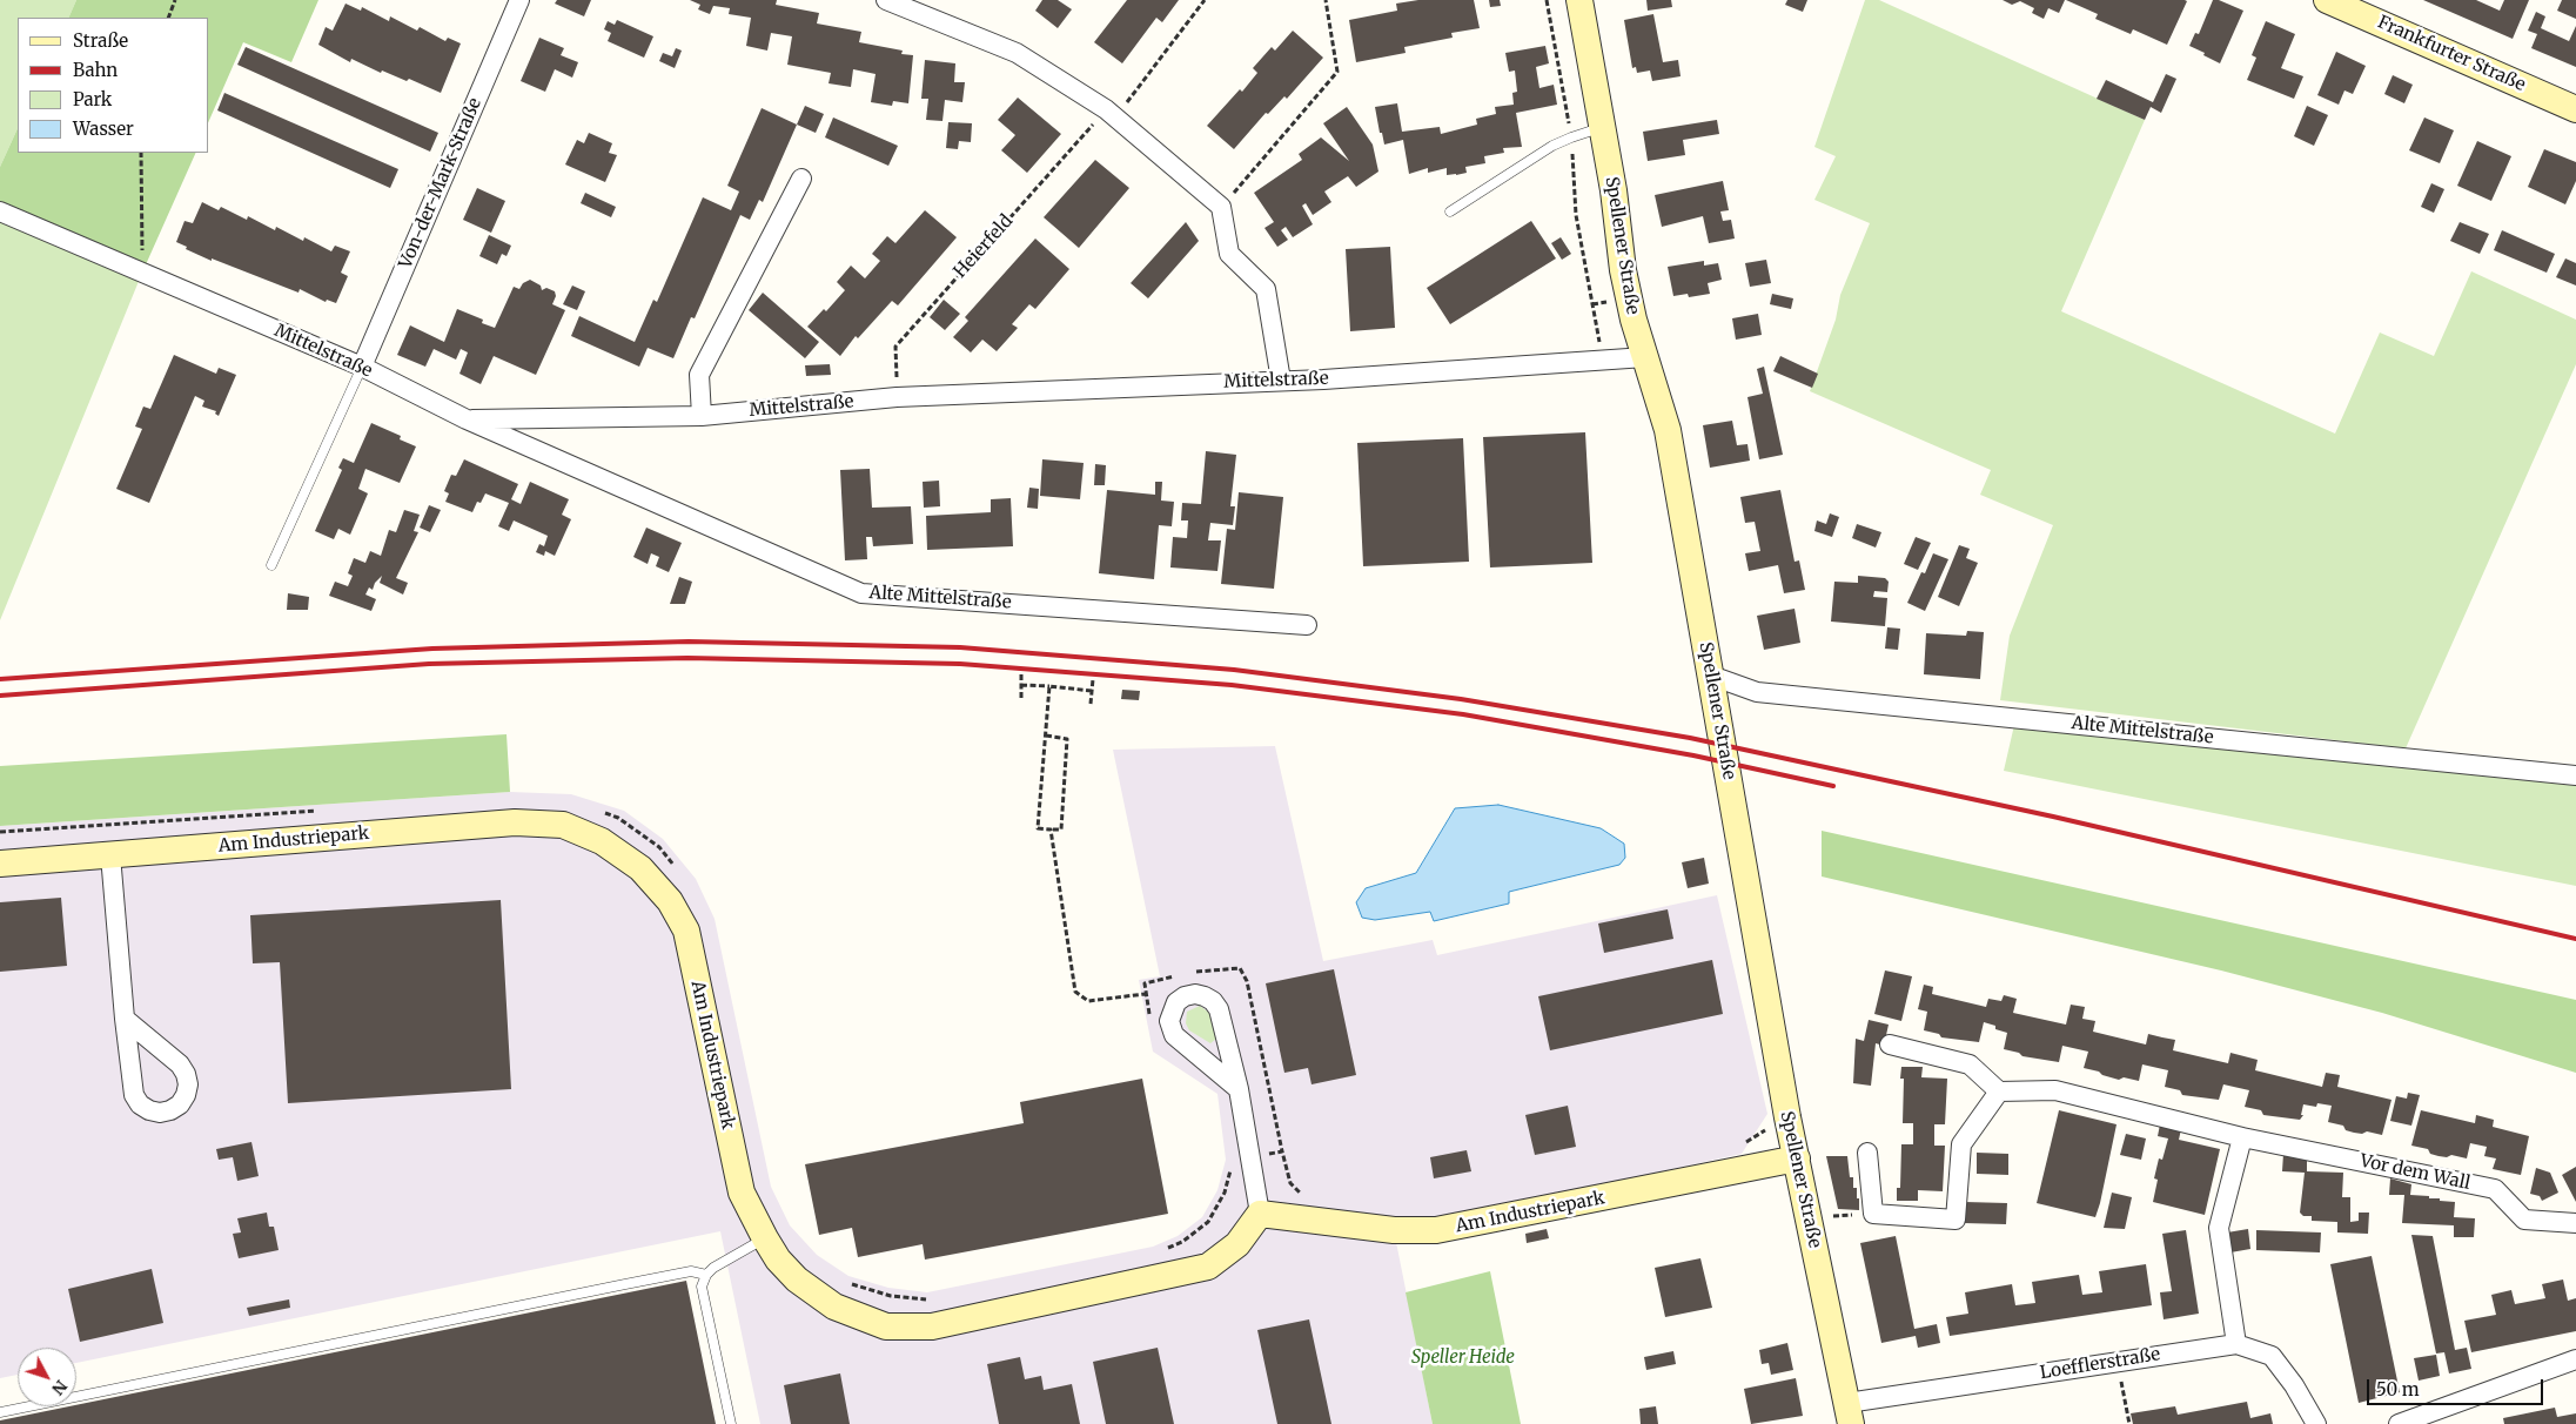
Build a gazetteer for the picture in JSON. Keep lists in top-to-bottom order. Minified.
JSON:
{"streets":{"street":["Frankfurter Straße","Von-der-Mark-Straße","Spellener Straße","Mittelstraße","Alte Mittelstraße","Am Industriepark","Vor dem Wall","Loefflerstraße"],"path":["Heierfeld"]},"crossings":[["Von-der-Mark-Straße","Mittelstraße"],["Spellener Straße","Mittelstraße"],["Spellener Straße","Alte Mittelstraße"],["Spellener Straße","Am Industriepark"],["Spellener Straße","Loefflerstraße"],["Heierfeld","Mittelstraße"],["Mittelstraße","Alte Mittelstraße"]],"parks":["Speller Heide"],"legend":["Straße","Bahn","Park","Wasser"],"scale_bar":"50 m","north":"bottom right"}
